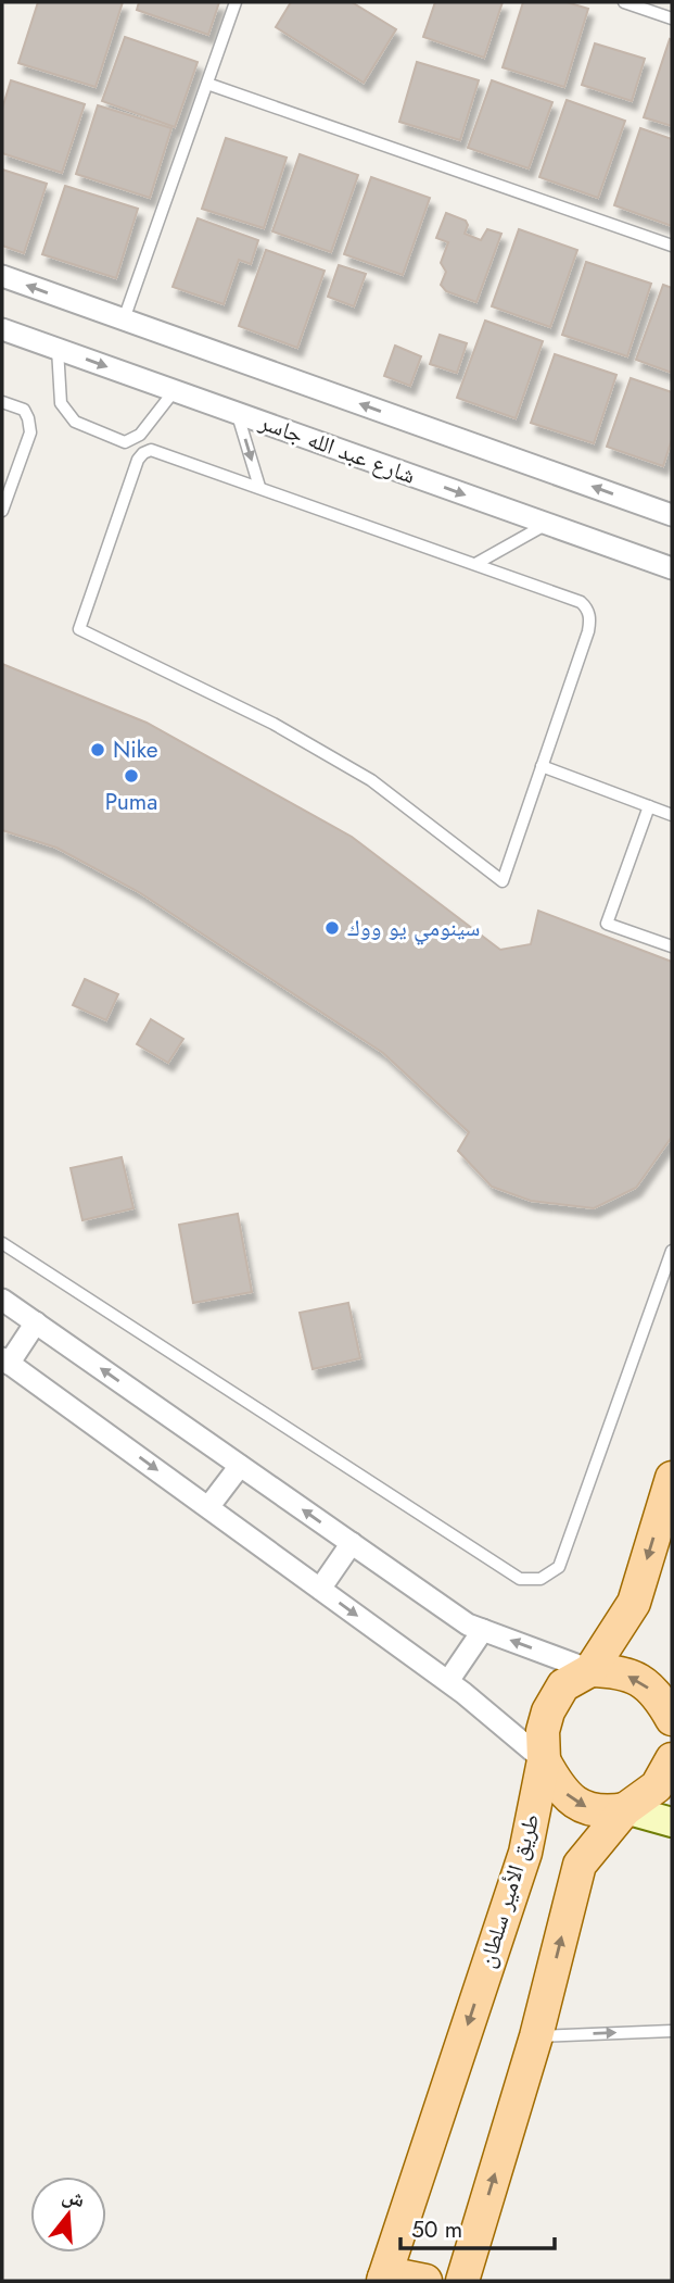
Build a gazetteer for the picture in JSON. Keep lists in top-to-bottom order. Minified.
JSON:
{"streets":{"main road":["طريق الأمير سلطان"],"street":["شارع عبد الله جاسر"]},"places":["Nike","Puma","سينومي يو ووك"],"scale_bar":"50 m","north":"top"}
